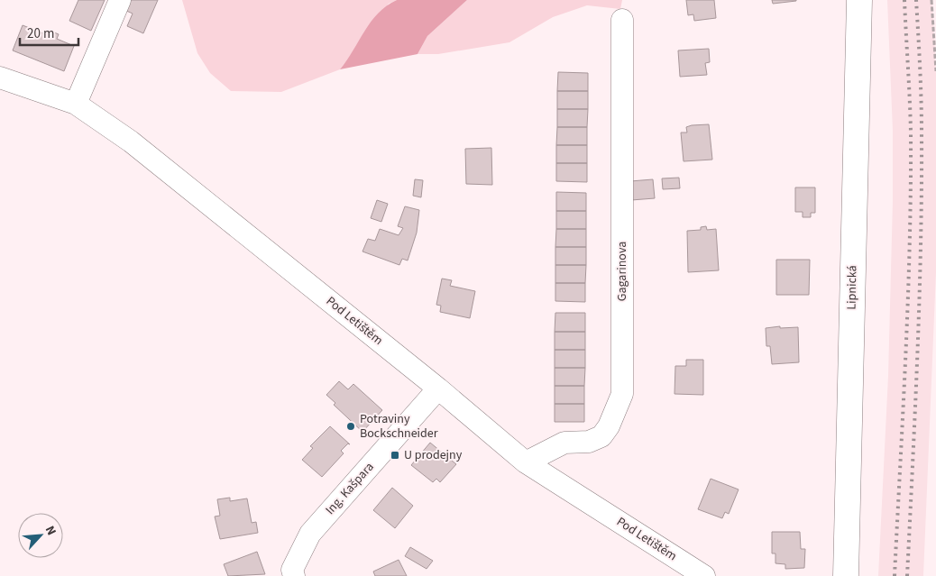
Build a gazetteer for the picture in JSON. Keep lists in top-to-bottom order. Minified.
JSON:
{"streets":{"street":["Gagarinova","Lipnická","Pod Letištěm","Ing. Kašpara"]},"crossings":[["Gagarinova","Pod Letištěm"],["Pod Letištěm","Ing. Kašpara"]],"places":{"other":["Potraviny Bockschneider"],"transit":["U prodejny"]},"scale_bar":"20 m","north":"top right"}
